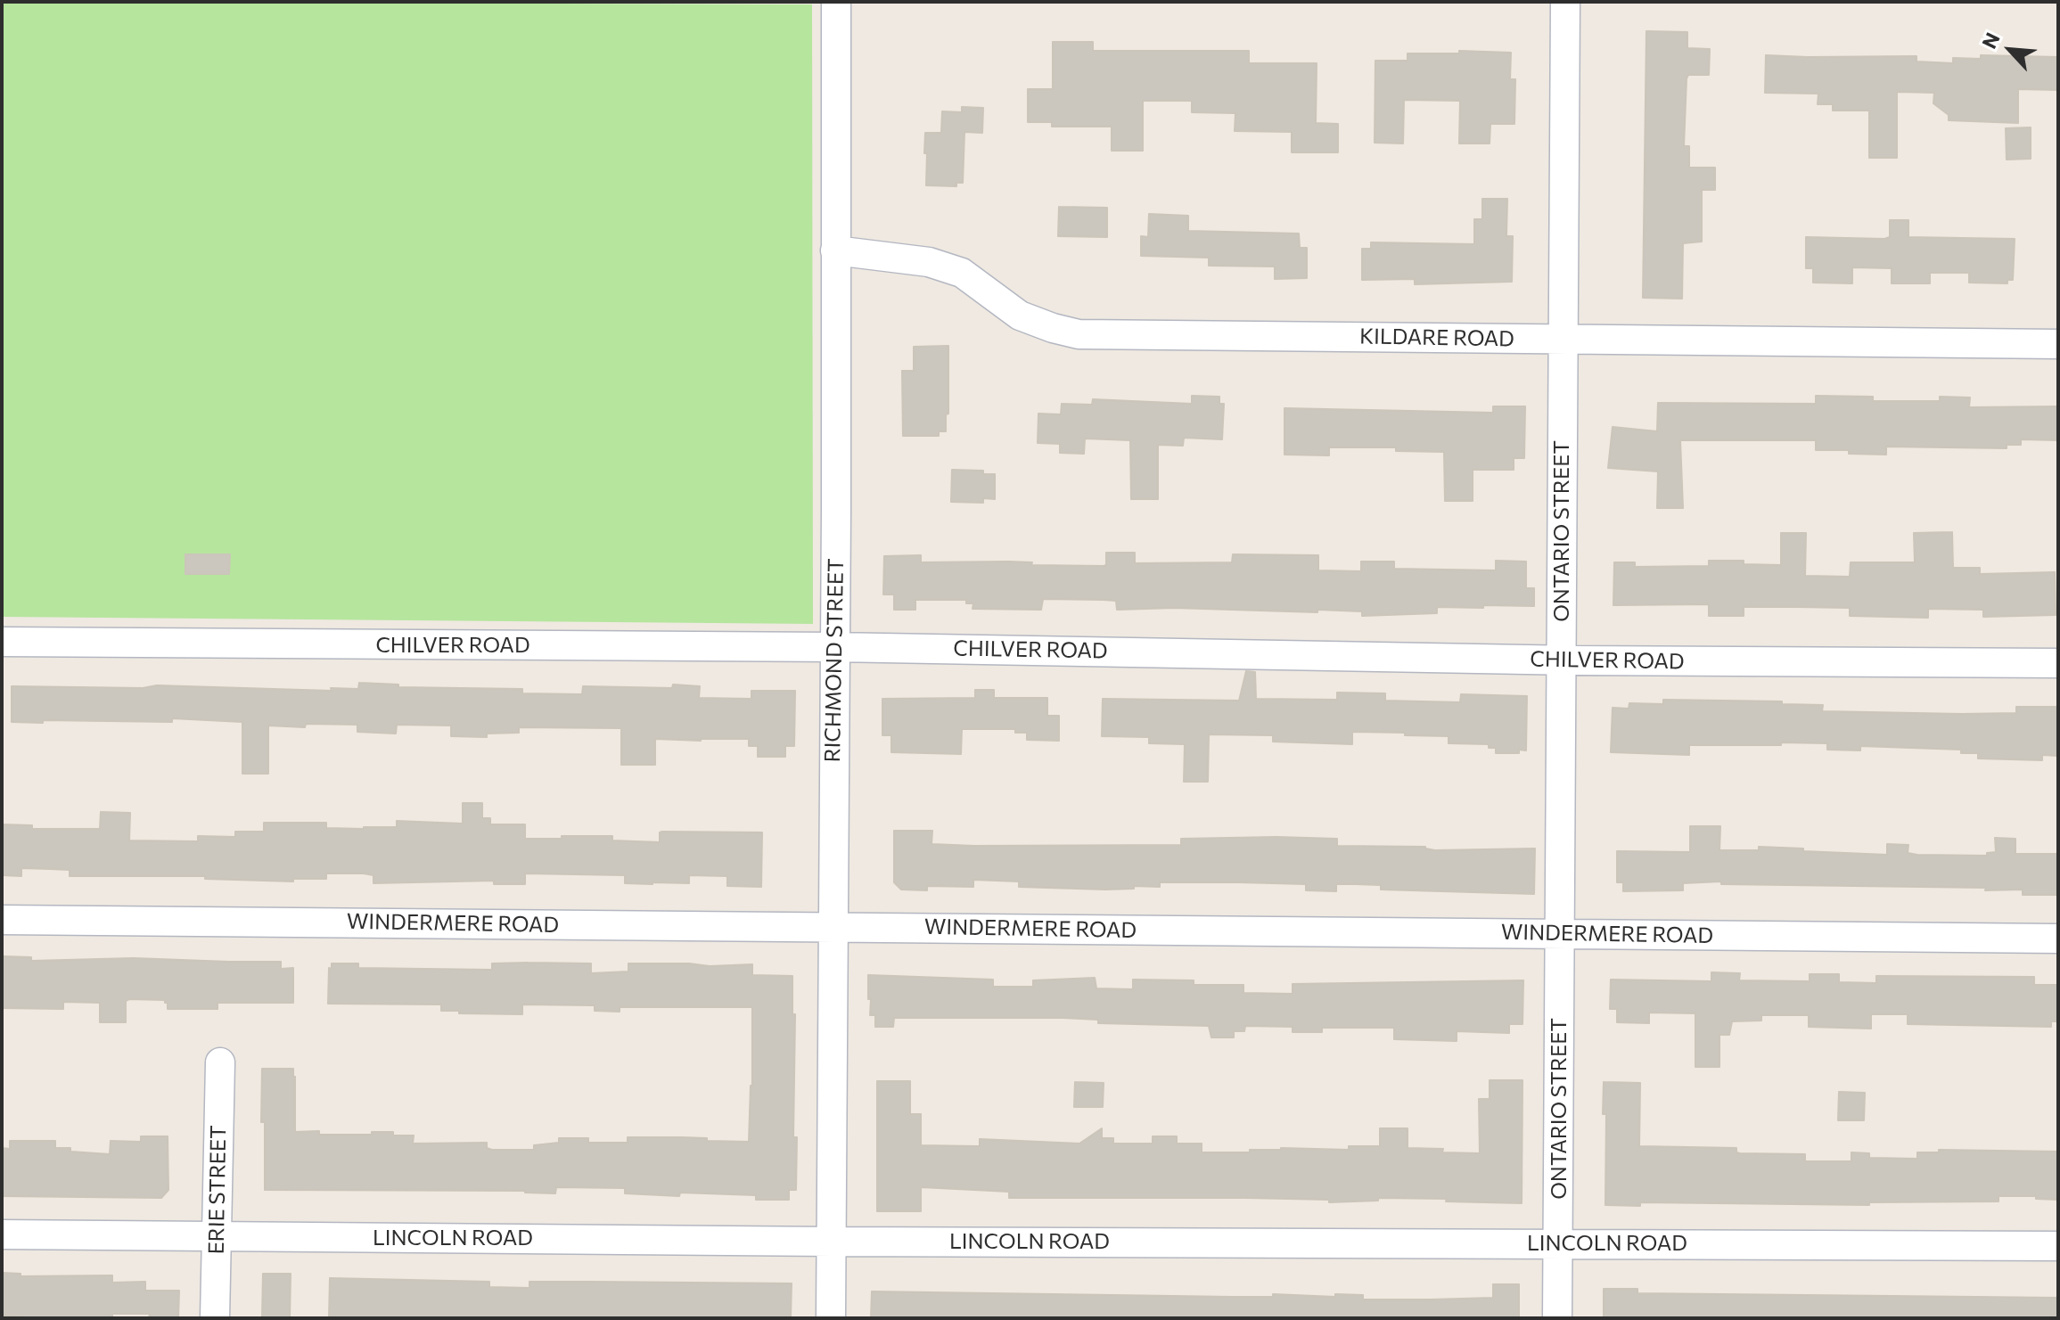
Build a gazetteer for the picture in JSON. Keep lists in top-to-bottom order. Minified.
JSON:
{"streets":{"street":["KILDARE ROAD","ONTARIO STREET","CHILVER ROAD","RICHMOND STREET","WINDERMERE ROAD","ERIE STREET","LINCOLN ROAD"]},"crossings":[["KILDARE ROAD","ONTARIO STREET"],["KILDARE ROAD","RICHMOND STREET"],["ONTARIO STREET","CHILVER ROAD"],["ONTARIO STREET","WINDERMERE ROAD"],["ONTARIO STREET","LINCOLN ROAD"],["CHILVER ROAD","RICHMOND STREET"],["RICHMOND STREET","WINDERMERE ROAD"],["RICHMOND STREET","LINCOLN ROAD"],["ERIE STREET","LINCOLN ROAD"]],"north":"top left"}
